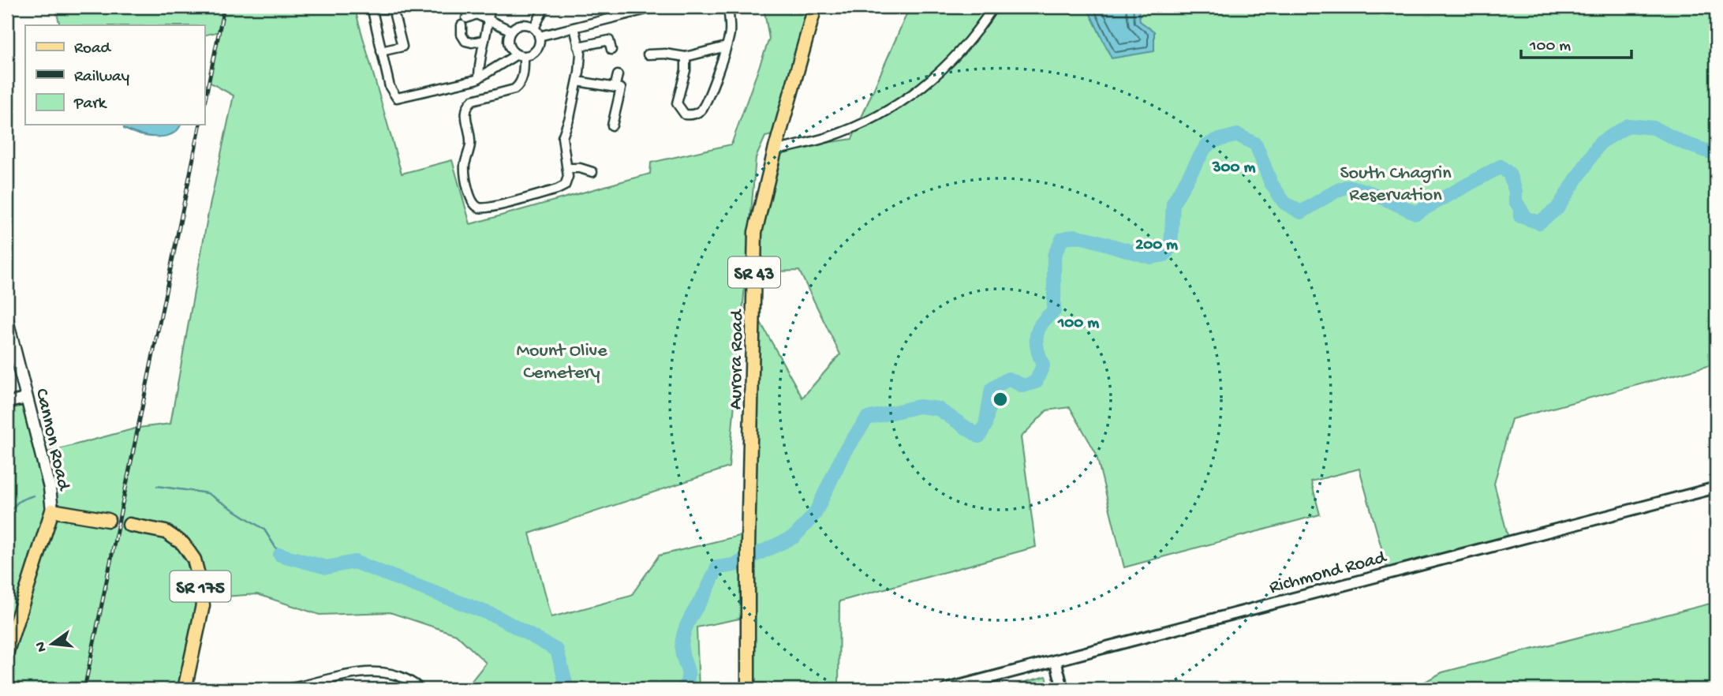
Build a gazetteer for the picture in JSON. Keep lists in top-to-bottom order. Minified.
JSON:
{"streets":{"main road":["SR 43","Aurora Road","Cannon Road","SR 175"],"street":["Richmond Road"]},"parks":["South Chagrin Reservation","Mount Olive Cemetery"],"legend":["Road","Railway","Park"],"scale_bar":"100 m","north":"left","rings":["300 m","200 m","100 m"]}
